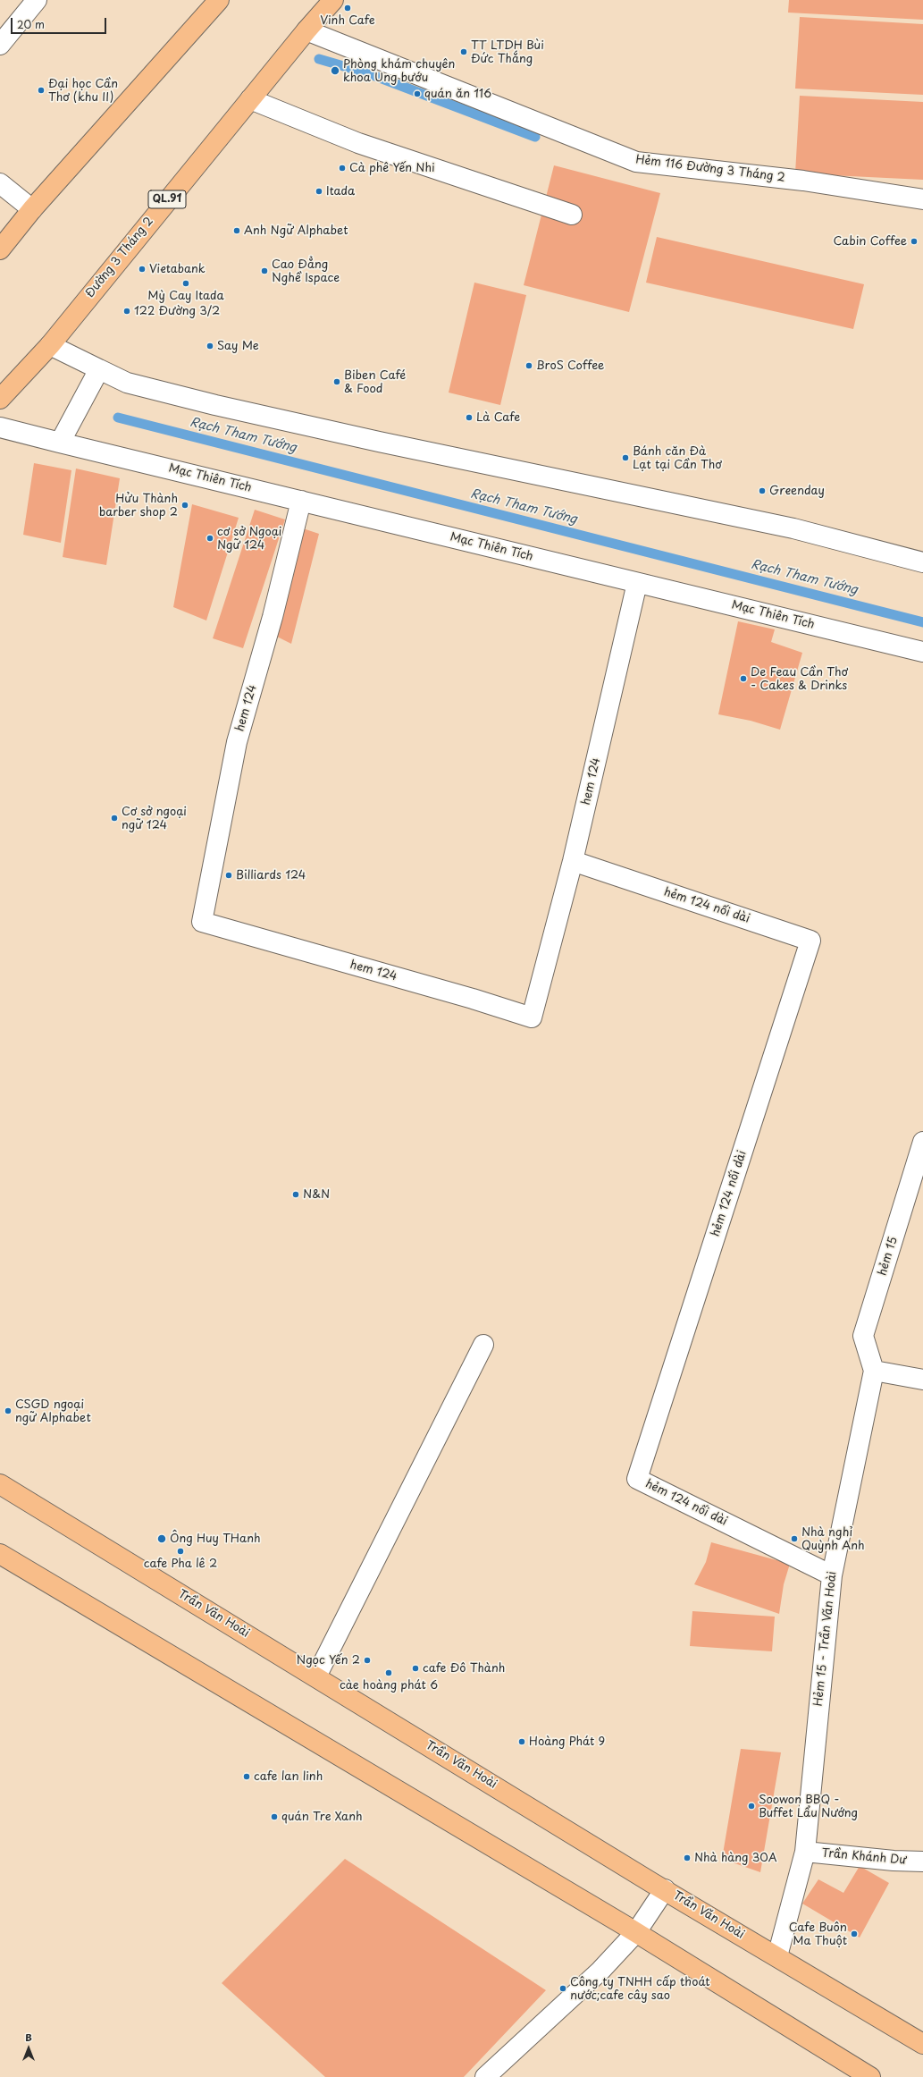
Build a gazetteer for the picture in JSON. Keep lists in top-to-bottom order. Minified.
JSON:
{"streets":{"main road":["QL.91","Đường 3 Tháng 2","Trần Văn Hoài"],"street":["Hẻm 116 Đường 3 Tháng 2","Mạc Thiên Tích","hem 124","hẻm 124 nối dài","hẻm 15","Hẻm 15 - Trần Văn Hoài","Trần Khánh Dư"]},"crossings":[["Hẻm 116 Đường 3 Tháng 2","Đường 3 Tháng 2"],["Mạc Thiên Tích","hem 124"],["hem 124","hẻm 124 nối dài"],["hẻm 124 nối dài","Hẻm 15 - Trần Văn Hoài"],["hẻm 15","Hẻm 15 - Trần Văn Hoài"],["Trần Văn Hoài","Hẻm 15 - Trần Văn Hoài"],["Hẻm 15 - Trần Văn Hoài","Trần Khánh Dư"]],"water":["Rạch Tham Tướng"],"places":["Vinh Cafe","TT LTDH Bùi Đức Thắng","Phòng khám chuyên khoa Ung bướu","Đại học Cần Thơ (khu II)","quán ăn 116","Cà phê Yến Nhi","Itada","Anh Ngữ Alphabet","Cabin Coffee","Vietabank","Cao Đẳng Nghề Ispace","Mỳ Cay Itada","122 Đường 3/2","Say Me","BroS Coffee","Biben Café & Food","Là Cafe","Bánh căn Đà Lạt tại Cần Thơ","Greenday","Hửu Thành barber shop 2","cơ sở Ngoại Ngữ 124","De Feau Cần Thơ - Cakes & Drinks","Cơ sở ngoại ngữ 124","Billiards 124","N&N","CSGD ngoại ngữ Alphabet","Ông Huy THanh","Nhà nghỉ Quỳnh Anh","cafe Pha lê 2","Ngọc Yến 2","cafe Đô Thành","càe hoàng phát 6","Hoàng Phát 9","cafe lan linh","Soowon BBQ - Buffet Lẩu Nướng","quán Tre Xanh","Nhà hàng 30A","Cafe Buôn Ma Thuột","Công ty TNHH cấp thoát nước;cafe cây sao"],"scale_bar":"20 m","north":"top"}
